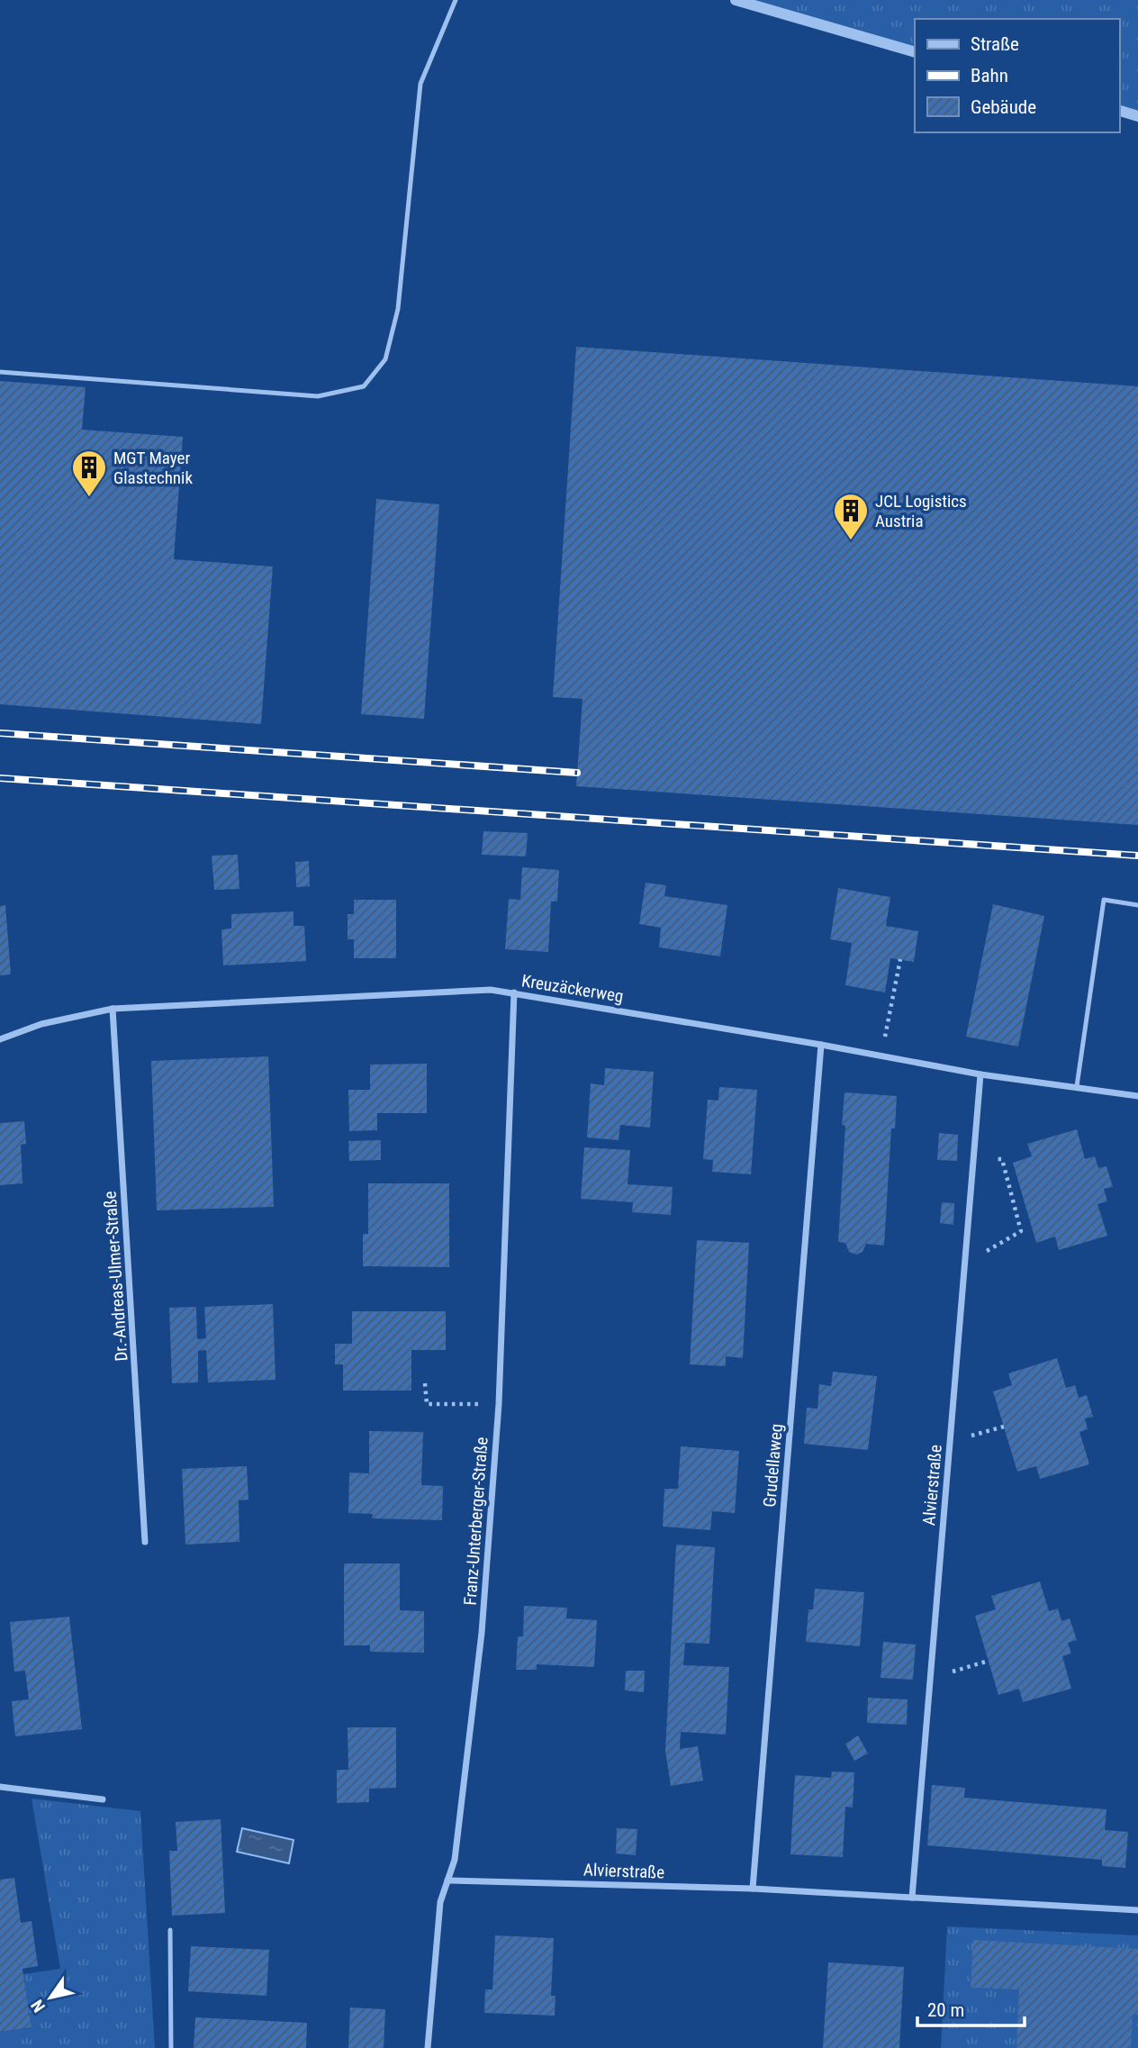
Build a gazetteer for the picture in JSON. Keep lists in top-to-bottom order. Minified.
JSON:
{"streets":{"street":["Kreuzäckerweg","Dr.-Andreas-Ulmer-Straße","Grudellaweg","Alvierstraße","Franz-Unterberger-Straße"]},"crossings":[["Kreuzäckerweg","Dr.-Andreas-Ulmer-Straße"],["Kreuzäckerweg","Grudellaweg"],["Kreuzäckerweg","Alvierstraße"],["Kreuzäckerweg","Franz-Unterberger-Straße"],["Grudellaweg","Alvierstraße"],["Alvierstraße","Franz-Unterberger-Straße"]],"places":{"building":["MGT Mayer Glastechnik","JCL Logistics Austria"]},"legend":["Straße","Bahn","Gebäude"],"scale_bar":"20 m","north":"bottom left"}
